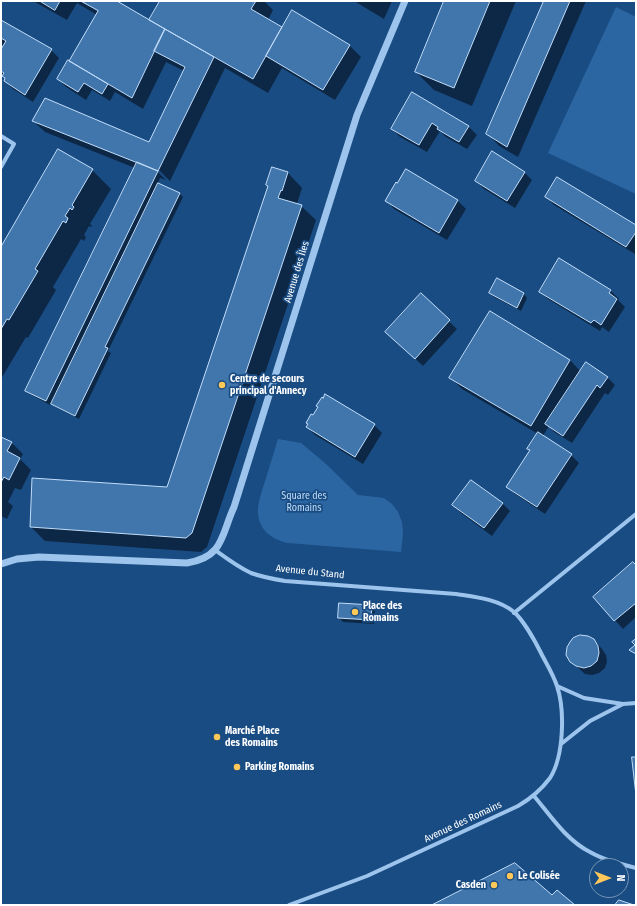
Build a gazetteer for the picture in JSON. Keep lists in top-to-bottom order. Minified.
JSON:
{"streets":{"street":["Avenue des Îles","Avenue du Stand","Avenue des Romains"]},"crossings":[["Avenue des Îles","Avenue du Stand"],["Avenue du Stand","Avenue des Romains"]],"parks":["Square des Romains"],"places":["Centre de secours principal d'Annecy","Place des Romains","Marché Place des Romains","Parking Romains","Le Colisée","Casden"],"north":"right"}
